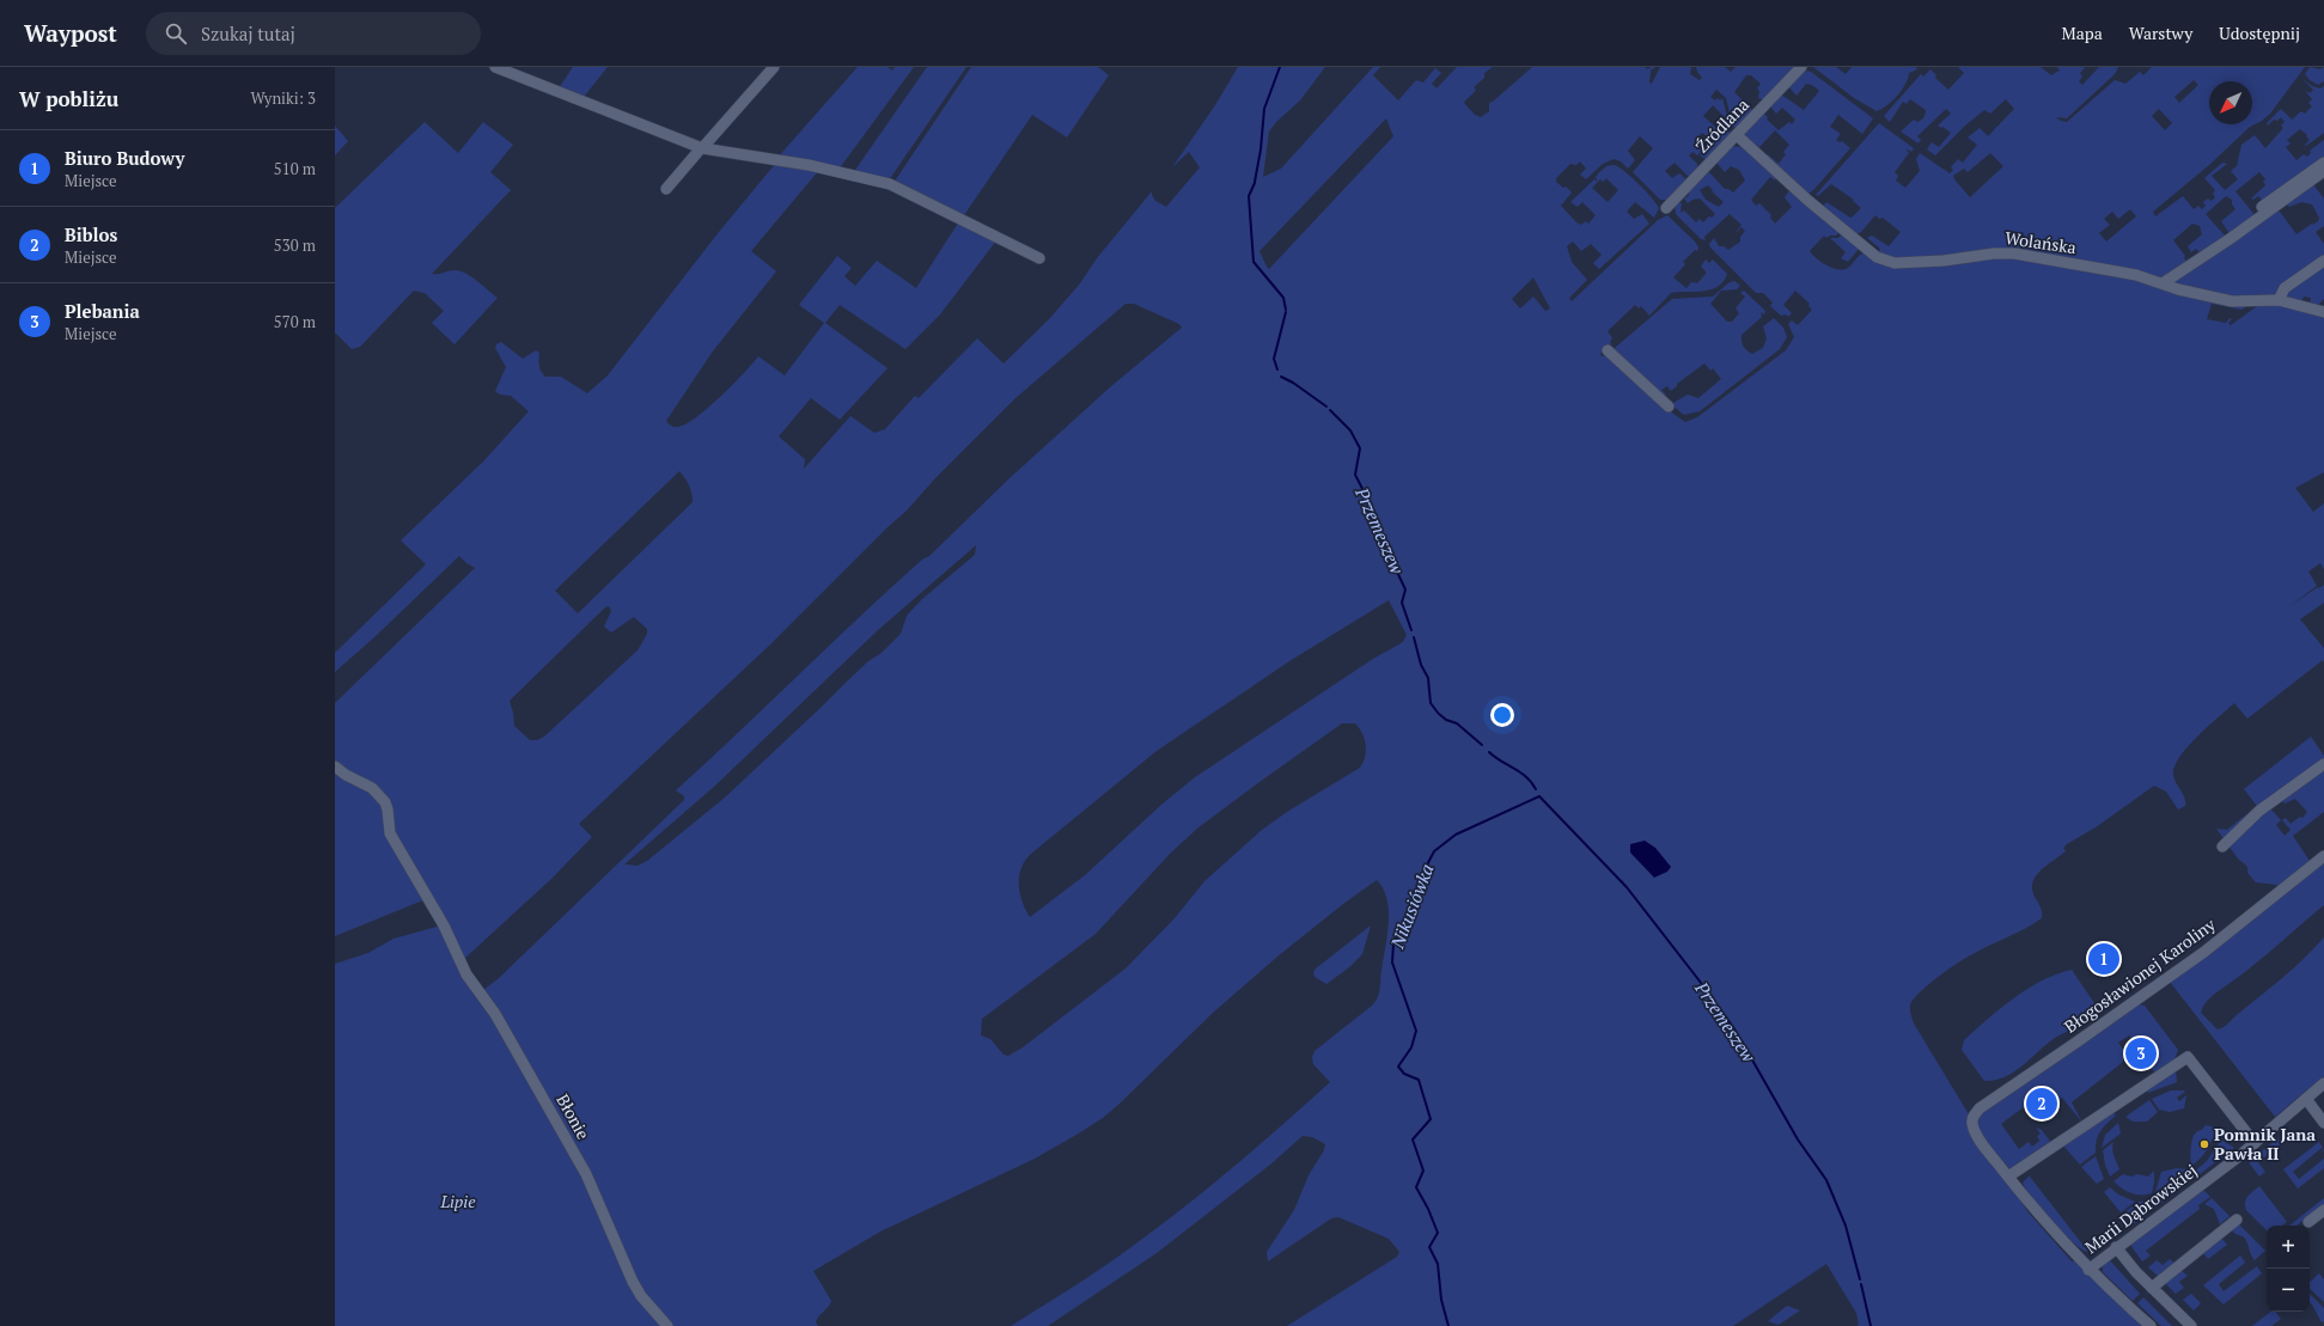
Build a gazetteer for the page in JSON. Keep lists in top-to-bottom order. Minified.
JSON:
{"streets":{"street":["Źródlana","Wolańska","Błogosławionej Karoliny","Błonie","Marii Dąbrowskiej"]},"crossings":[["Źródlana","Wolańska"]],"water":["Przemeszew","Nikusiówka"],"parks":["Lipie"],"places":["Pomnik Jana Pawła II"],"north":"bottom left","page":{"header":"Waypost","search":"Szukaj tutaj","nav":["Mapa","Warstwy","Udostępnij"],"heading":["W pobliżu","Wyniki: 3"],"list":[{"mark":"1","name":"Biuro Budowy","note":"Miejsce","value":"510 m"},{"mark":"2","name":"Biblos","note":"Miejsce","value":"530 m"},{"mark":"3","name":"Plebania","note":"Miejsce","value":"570 m"}],"pins":["1","3","2"],"map_buttons":["+","−"]}}
